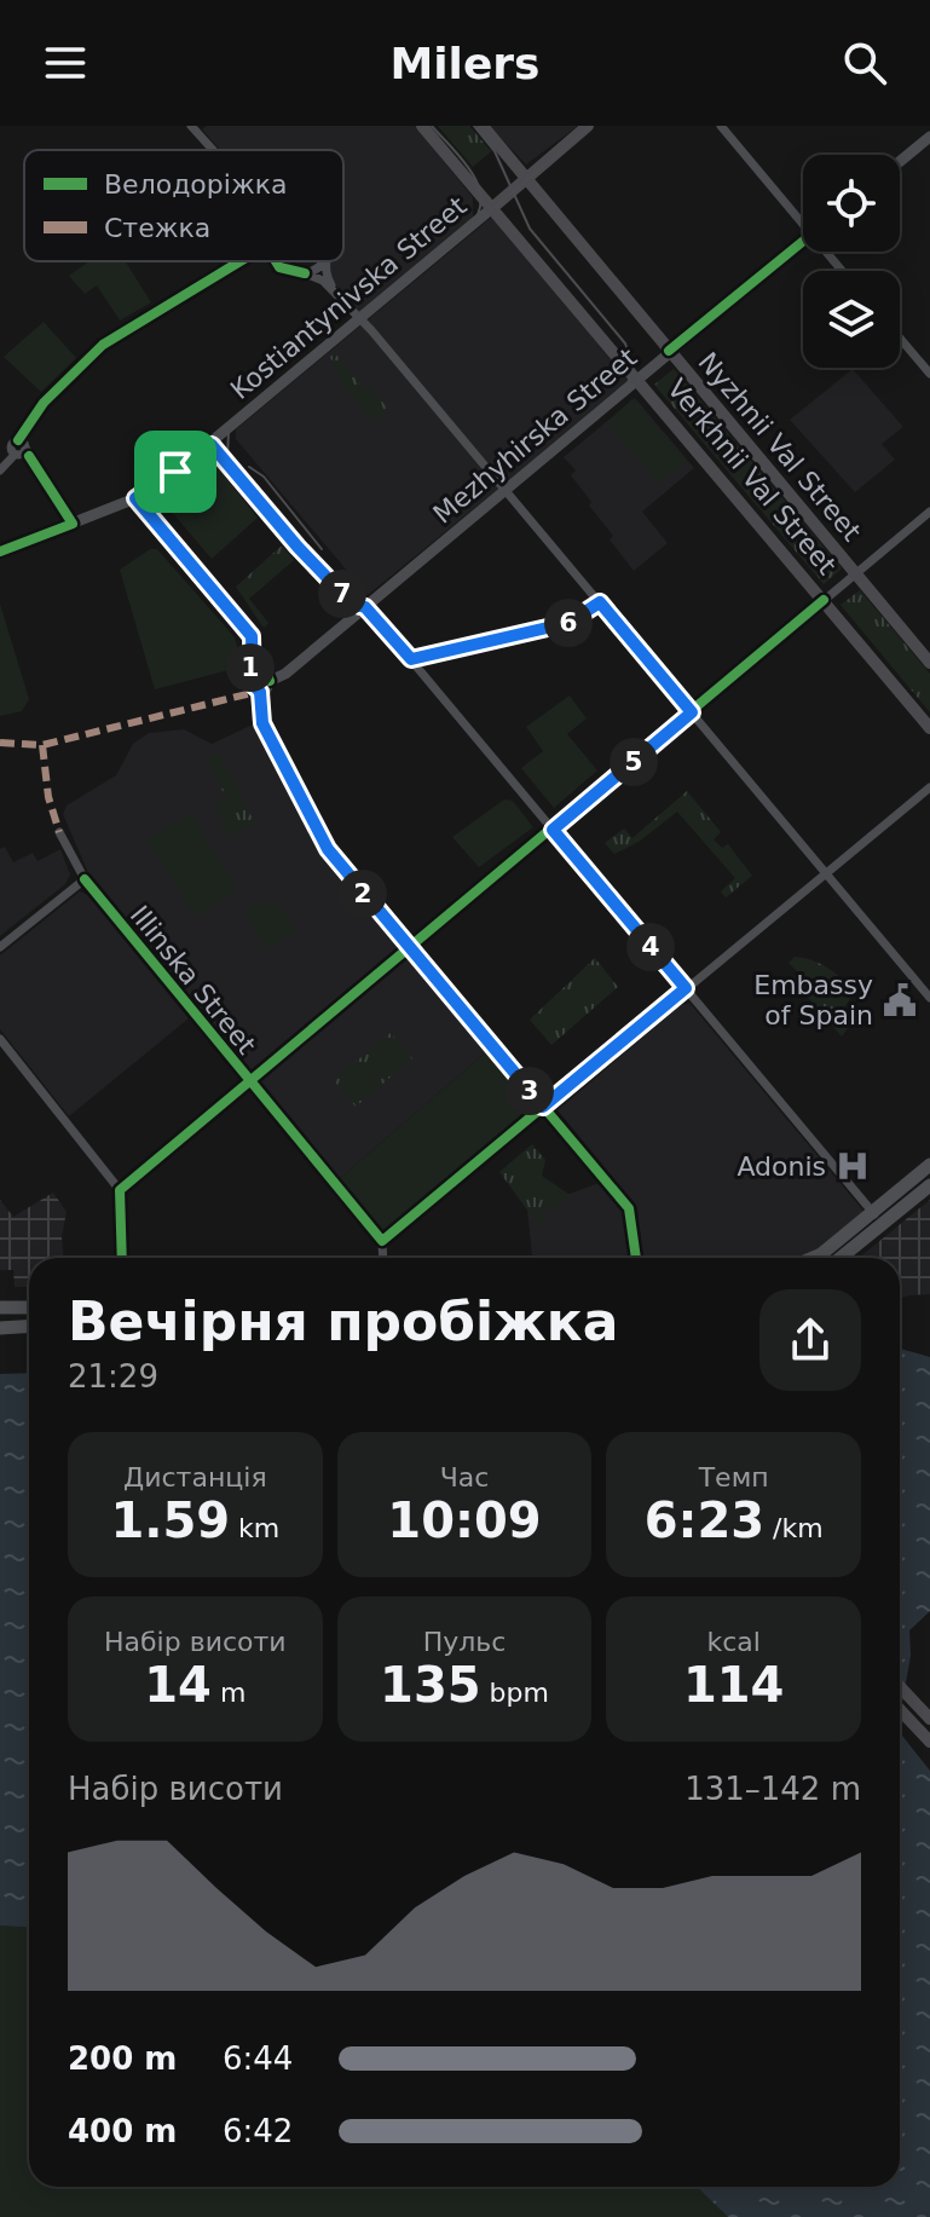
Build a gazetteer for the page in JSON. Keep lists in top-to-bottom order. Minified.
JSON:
{"streets":{"main road":["Kostiantynivska Street","Nyzhnii Val Street","Verkhnii Val Street"],"street":["Mezhyhirska Street","Illinska Street"]},"crossings":[["Kostiantynivska Street","Nyzhnii Val Street"],["Kostiantynivska Street","Verkhnii Val Street"],["Mezhyhirska Street","Nyzhnii Val Street"],["Mezhyhirska Street","Verkhnii Val Street"]],"places":{"public building":["Embassy of Spain"],"hospital":["Adonis"]},"legend":["Велодоріжка","Стежка"],"page":{"header":"Milers","pins":["7","6","1","5","2","4","3"],"heading":["Вечірня пробіжка","21:29"],"stats":[["Дистанція","1.59 km"],["Час","10:09"],["Темп","6:23 /km"],["Набір висоти","14 m"],["Пульс","135 bpm"],["kcal","114"]],"chart":["Набір висоти","131–142 m"],"list":[{"name":"200 m","note":"6:44"},{"name":"400 m","note":"6:42"}]}}
